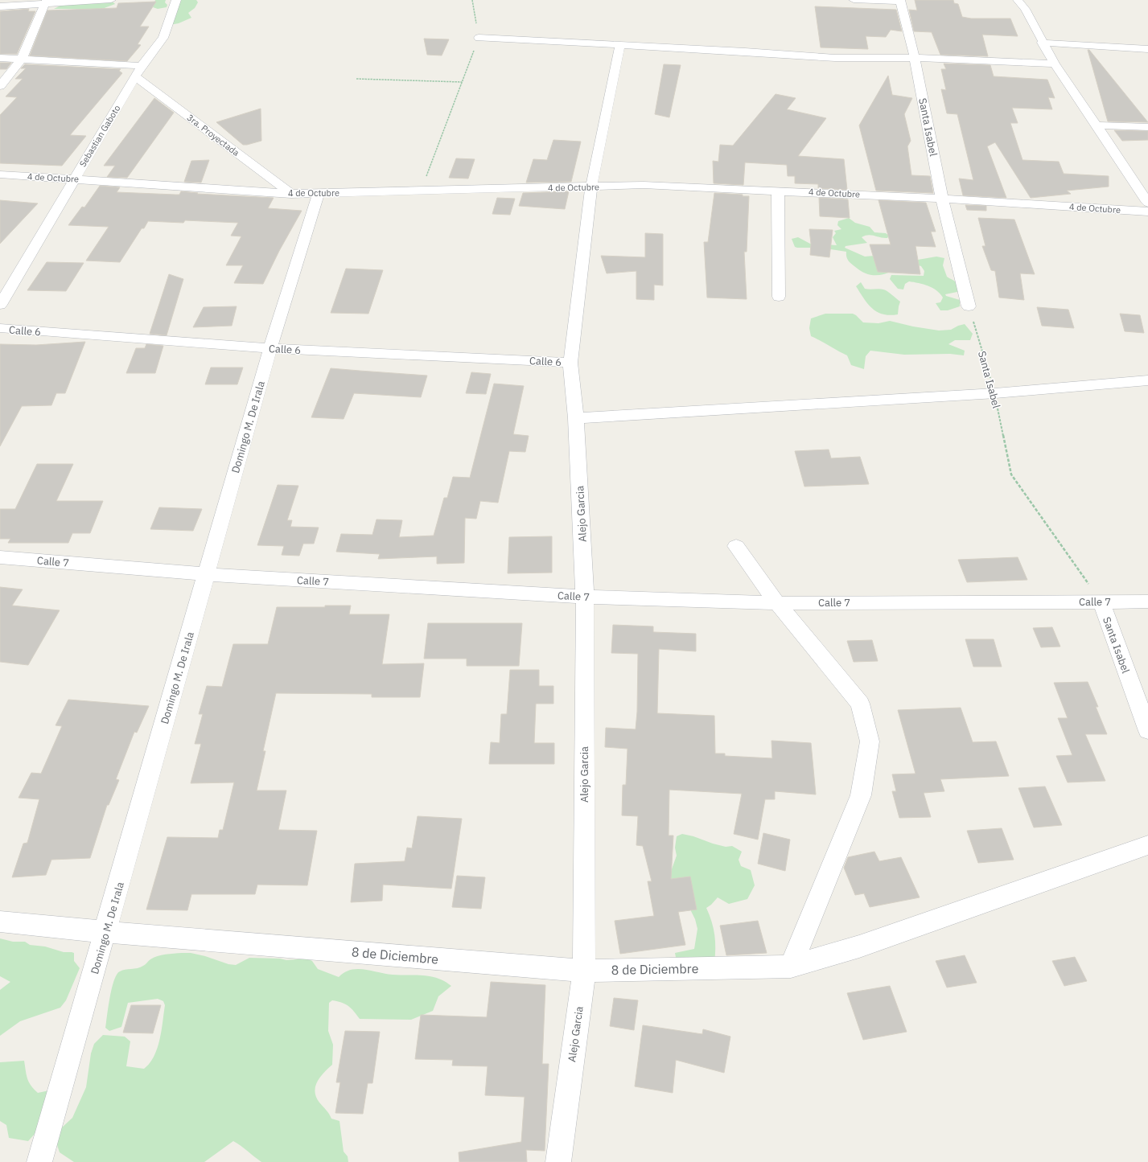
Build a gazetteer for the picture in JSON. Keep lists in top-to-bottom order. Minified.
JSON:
{"streets":{"street":["Santa Isabel","3ra. Proyectada","Sebastian Gaboto","4 de Octubre","Calle 6","Domingo M. De Irala","Alejo Garcia","Calle 7","8 de Diciembre"]},"crossings":[["Santa Isabel","4 de Octubre"],["Santa Isabel","Calle 7"],["3ra. Proyectada","Sebastian Gaboto"],["3ra. Proyectada","4 de Octubre"],["Sebastian Gaboto","4 de Octubre"],["4 de Octubre","Domingo M. De Irala"],["4 de Octubre","Alejo Garcia"],["Calle 6","Domingo M. De Irala"],["Calle 6","Alejo Garcia"],["Domingo M. De Irala","Calle 7"],["Domingo M. De Irala","8 de Diciembre"],["Alejo Garcia","Calle 7"],["Alejo Garcia","8 de Diciembre"]]}
